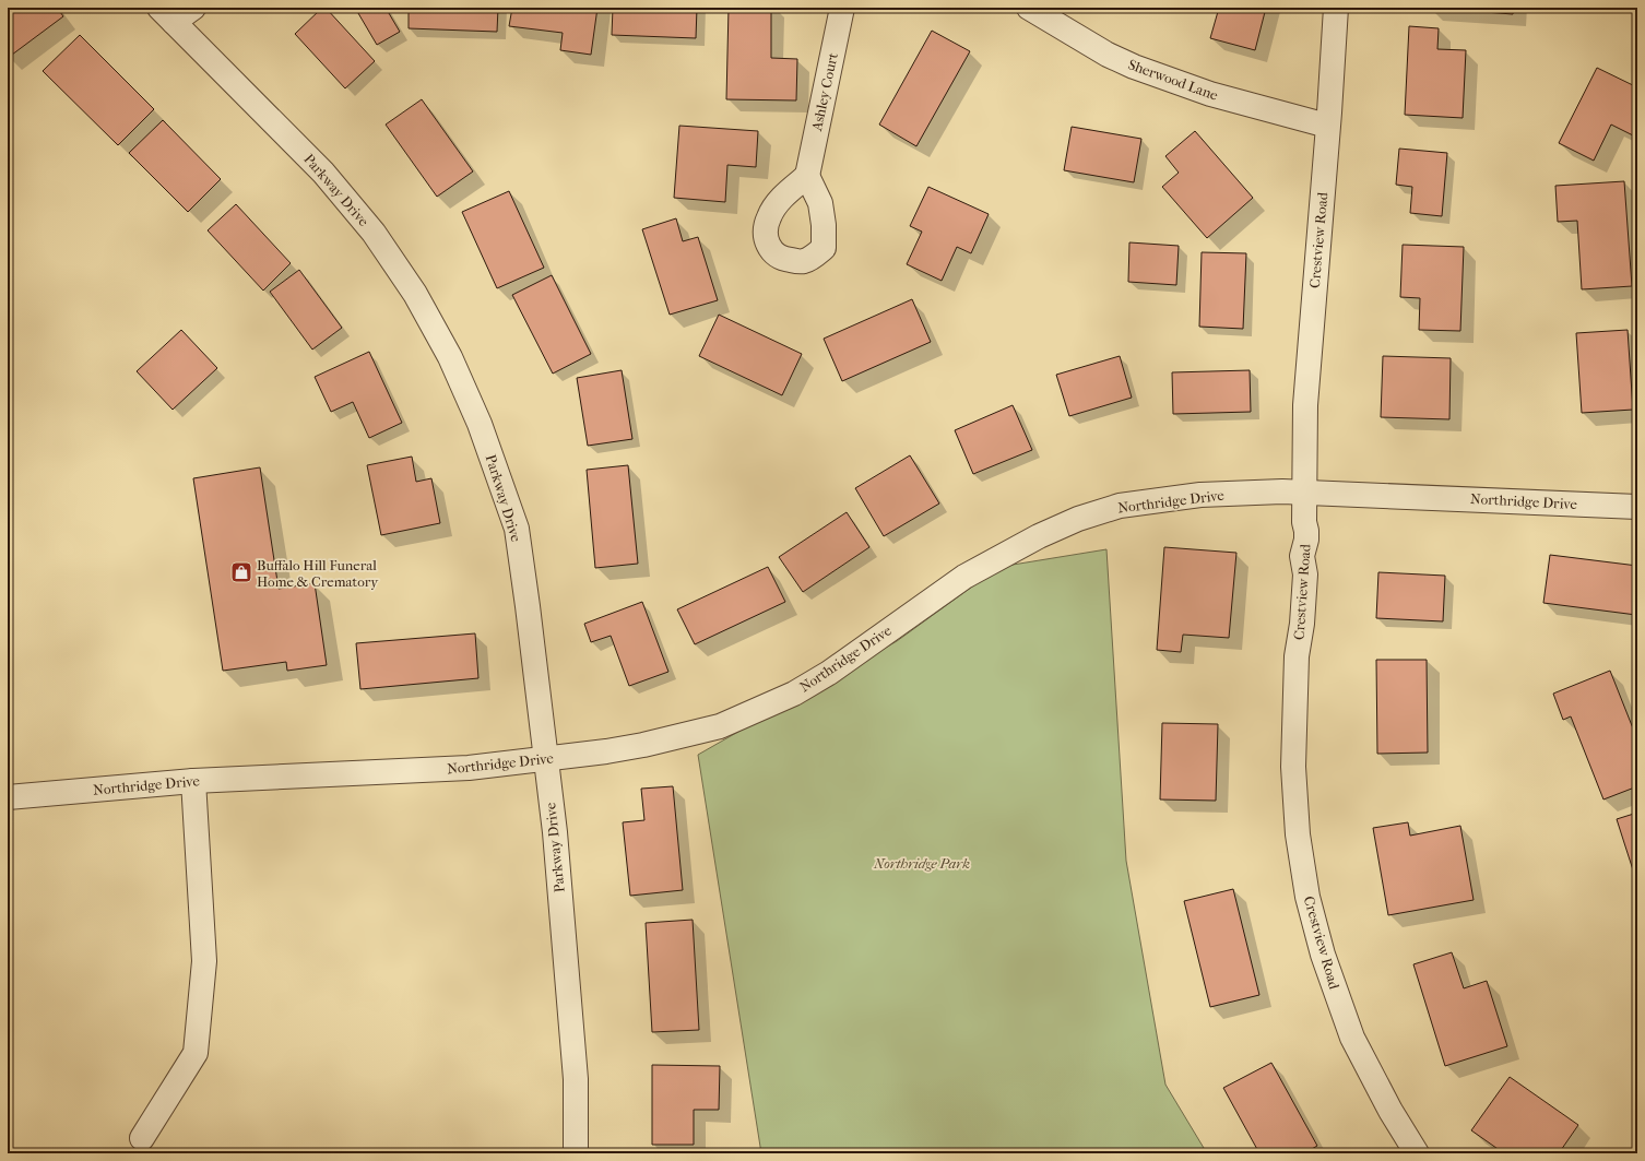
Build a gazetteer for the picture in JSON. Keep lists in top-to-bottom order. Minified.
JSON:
{"streets":{"street":["Sherwood Lane","Ashley Court","Parkway Drive","Crestview Road","Northridge Drive"]},"crossings":[["Sherwood Lane","Crestview Road"],["Parkway Drive","Northridge Drive"],["Crestview Road","Northridge Drive"]],"parks":["Northridge Park"],"places":{"shop":["Buffalo Hill Funeral Home & Crematory"]}}
